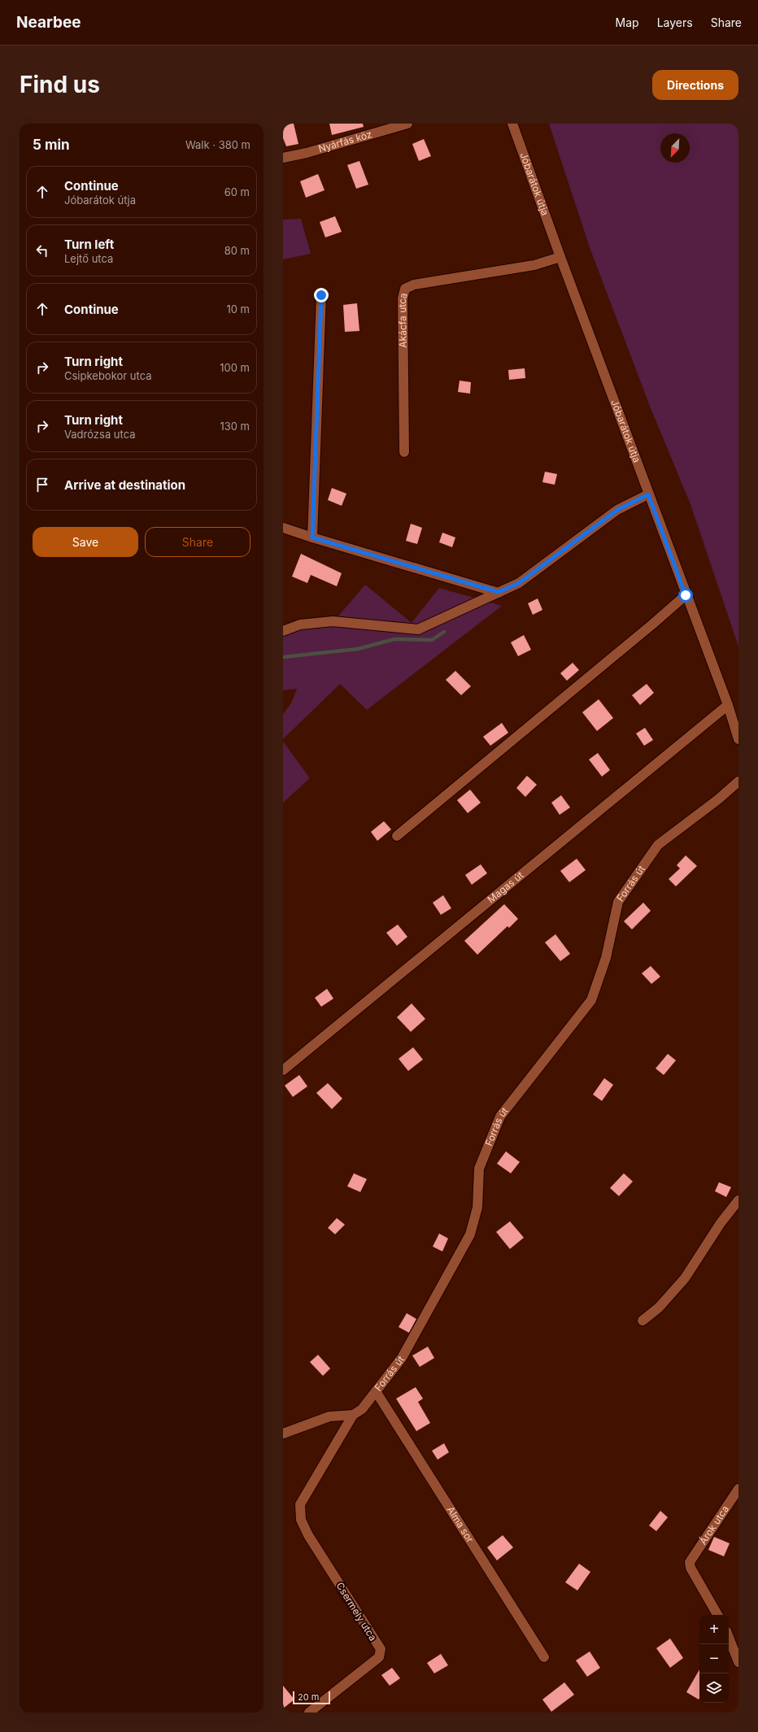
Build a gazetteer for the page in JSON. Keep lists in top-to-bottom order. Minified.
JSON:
{"streets":{"street":["Nyárfás köz","Jóbarátok útja","Akácfa utca","Forrás út","Magas út","Alma sor","Árok utca","Csermely utca"]},"crossings":[["Jóbarátok útja","Akácfa utca"],["Jóbarátok útja","Magas út"],["Forrás út","Alma sor"],["Forrás út","Csermely utca"]],"scale_bar":"20 m","north":"bottom left","page":{"header":"Nearbee","nav":["Map","Layers","Share"],"buttons":["Directions",["Save","Share"]],"title":"Find us","heading":["5 min","Walk · 380 m"],"list":[["Continue","Jóbarátok útja","60 m"],["Turn left","Lejtő utca","80 m"],["Continue","10 m"],["Turn right","Csipkebokor utca","100 m"],["Turn right","Vadrózsa utca","130 m"],"Arrive at destination"],"map_buttons":["+","−"],"scale":"20 m"}}
